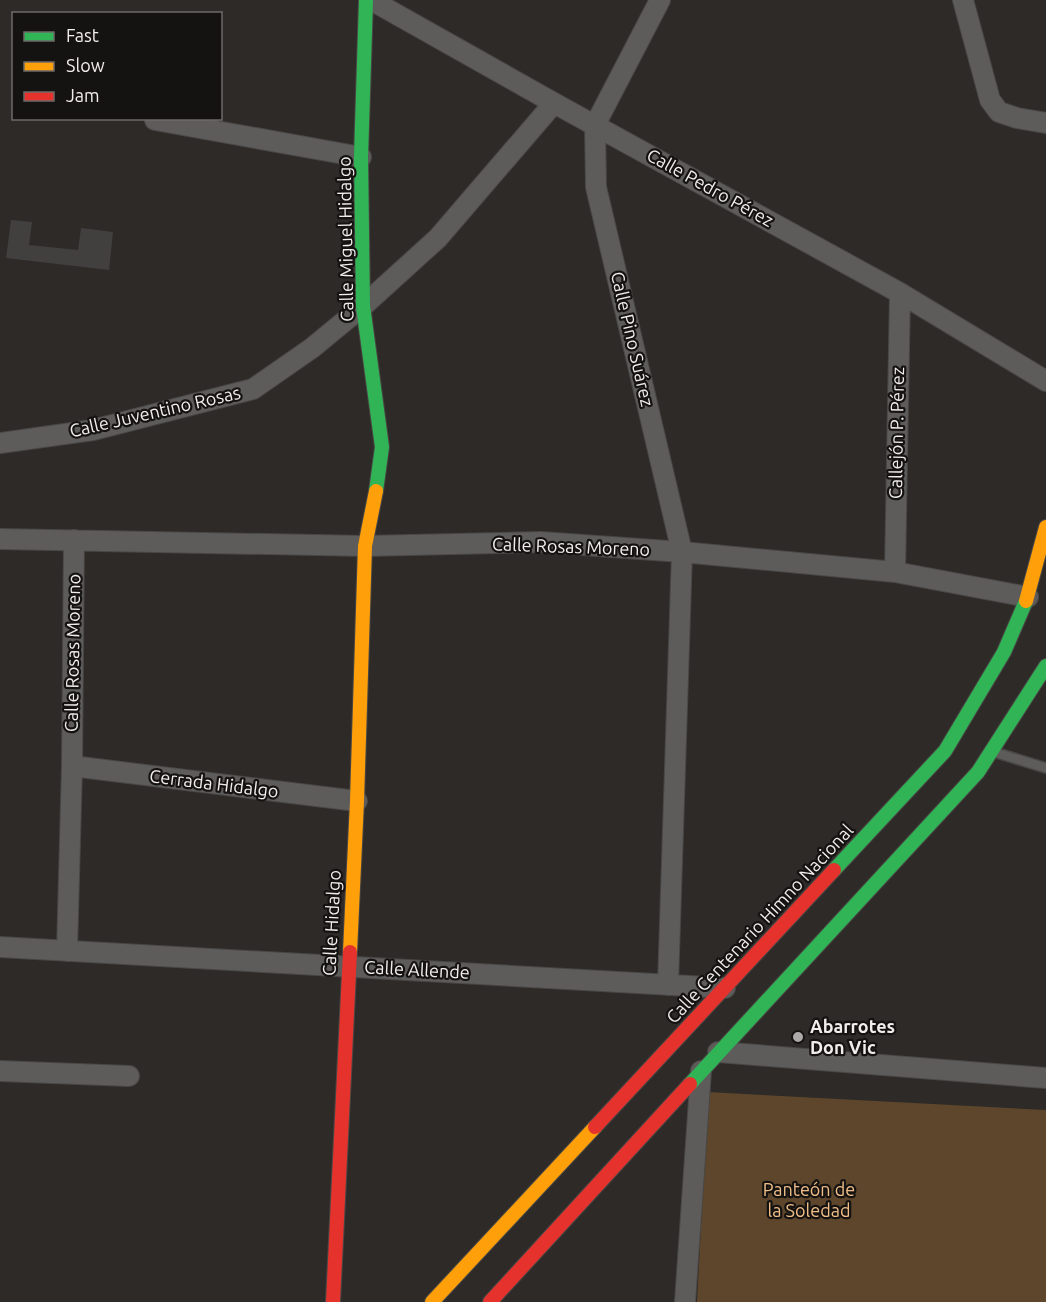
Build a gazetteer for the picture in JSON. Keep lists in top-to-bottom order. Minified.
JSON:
{"streets":{"main road":["Calle Miguel Hidalgo","Calle Hidalgo","Calle Centenario Himno Nacional"],"street":["Calle Pedro Pérez","Calle Pino Suárez","Calle Juventino Rosas","Callejón P. Pérez","Calle Rosas Moreno","Cerrada Hidalgo","Calle Allende"]},"crossings":[["Calle Pedro Pérez","Calle Pino Suárez"],["Calle Pedro Pérez","Calle Juventino Rosas"],["Calle Pedro Pérez","Callejón P. Pérez"],["Calle Miguel Hidalgo","Calle Juventino Rosas"],["Calle Miguel Hidalgo","Calle Rosas Moreno"],["Calle Miguel Hidalgo","Calle Hidalgo"],["Calle Pino Suárez","Calle Rosas Moreno"],["Calle Pino Suárez","Calle Allende"],["Callejón P. Pérez","Calle Rosas Moreno"],["Calle Rosas Moreno","Cerrada Hidalgo"],["Calle Rosas Moreno","Calle Hidalgo"],["Calle Rosas Moreno","Calle Centenario Himno Nacional"],["Calle Rosas Moreno","Calle Allende"],["Cerrada Hidalgo","Calle Hidalgo"],["Calle Hidalgo","Calle Allende"],["Calle Centenario Himno Nacional","Calle Allende"]],"parks":["Panteón de la Soledad"],"places":["Abarrotes Don Vic"],"legend":["Fast","Slow","Jam"]}
